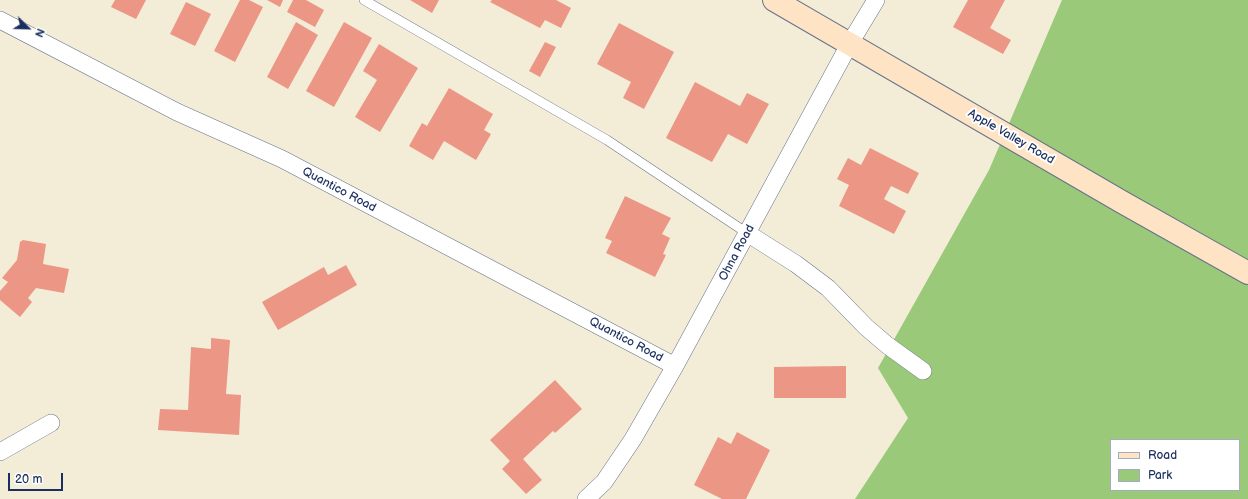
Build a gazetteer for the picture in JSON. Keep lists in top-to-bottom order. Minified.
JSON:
{"streets":{"street":["Apple Valley Road","Quantico Road","Ohna Road"]},"crossings":[["Apple Valley Road","Ohna Road"],["Quantico Road","Ohna Road"]],"legend":["Road","Park"],"scale_bar":"20 m","north":"bottom right"}
